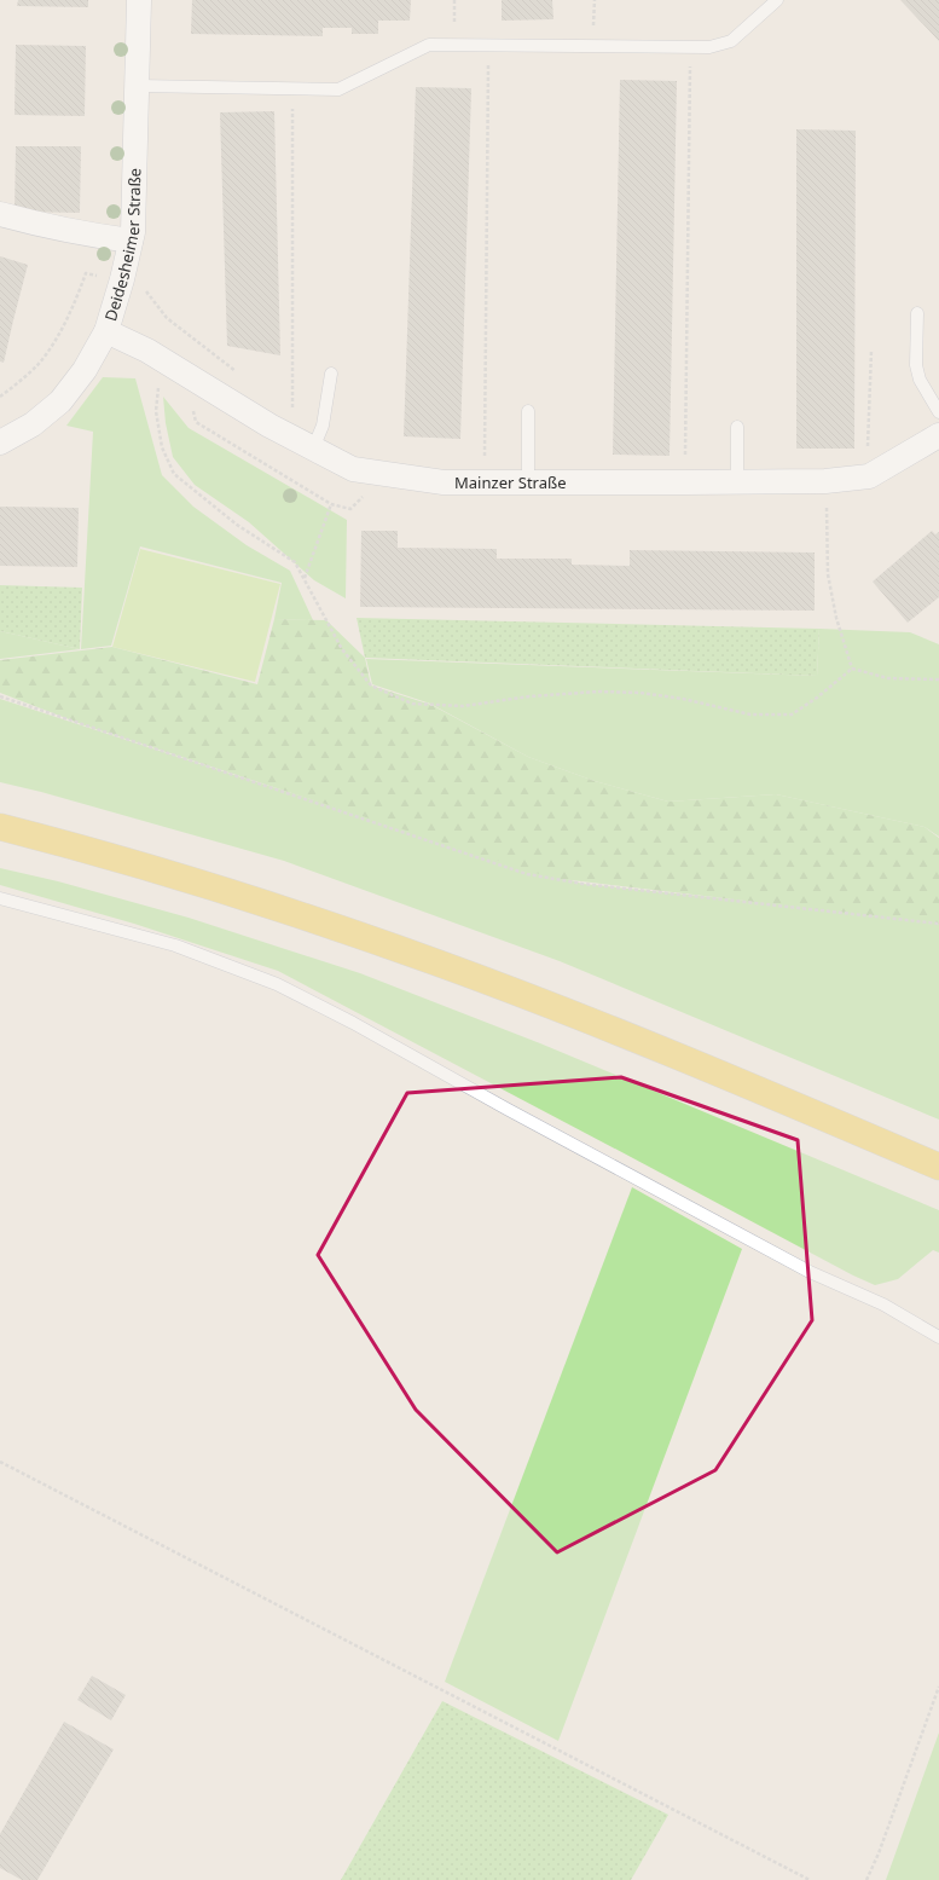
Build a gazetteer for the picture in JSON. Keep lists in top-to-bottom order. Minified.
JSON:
{"streets":{"street":["Deidesheimer Straße","Mainzer Straße"]},"crossings":[["Deidesheimer Straße","Mainzer Straße"]]}
